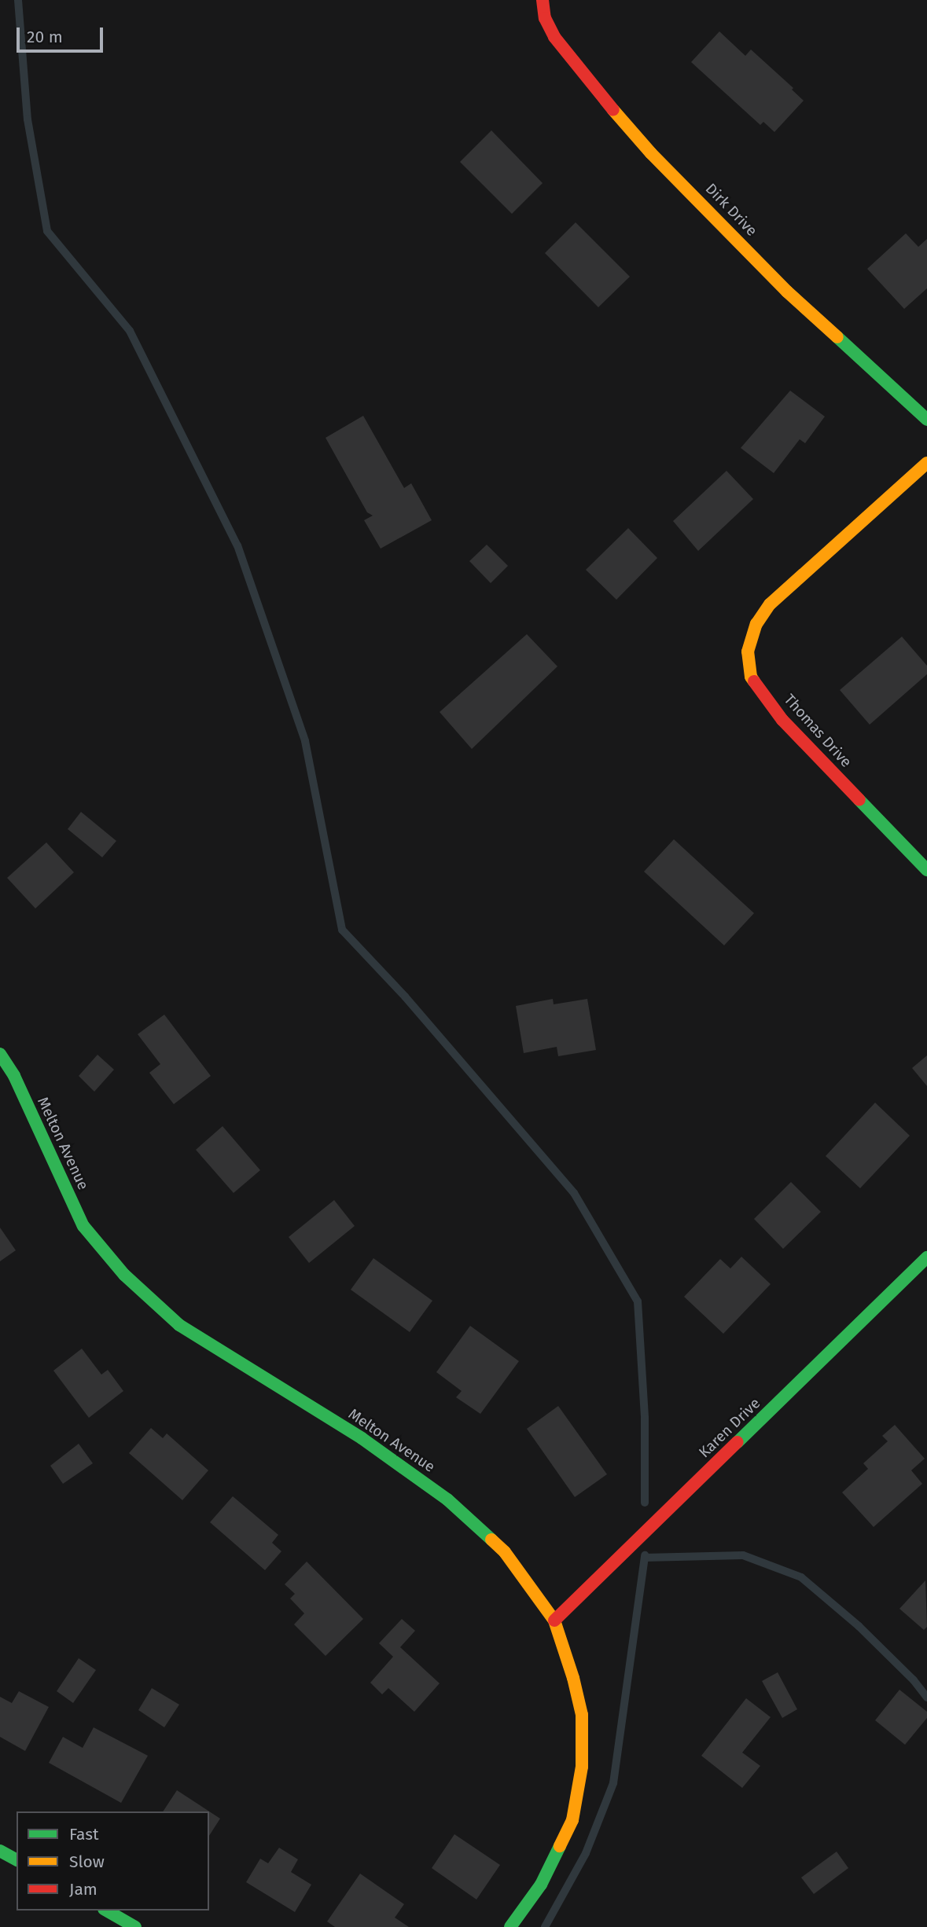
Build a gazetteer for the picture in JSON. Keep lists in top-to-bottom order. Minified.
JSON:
{"streets":{"street":["Dirk Drive","Thomas Drive","Melton Avenue","Karen Drive"]},"crossings":[["Melton Avenue","Karen Drive"]],"legend":["Fast","Slow","Jam"],"scale_bar":"20 m"}
